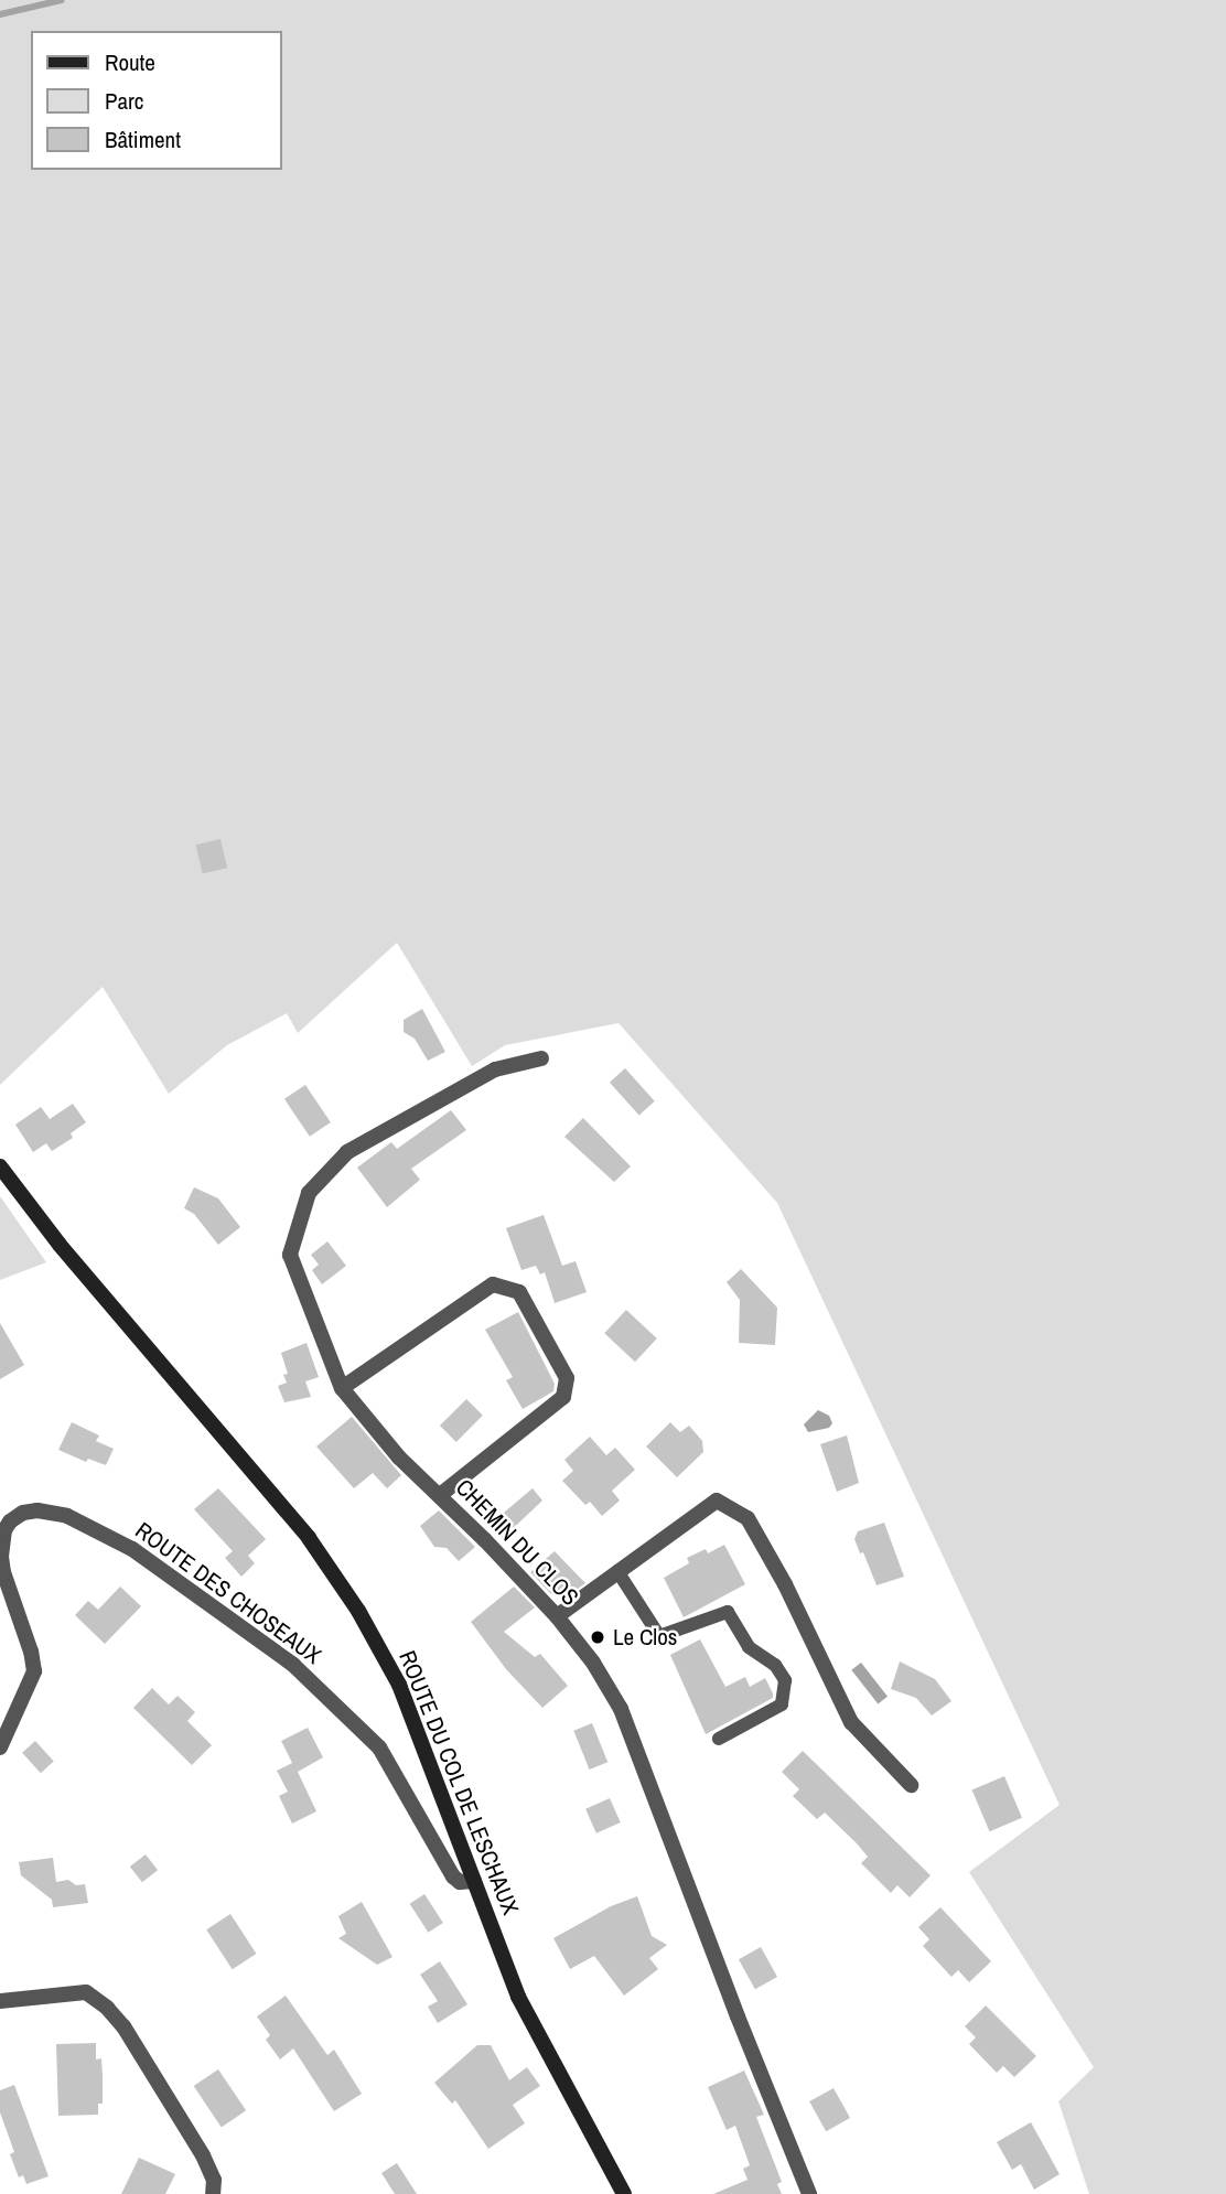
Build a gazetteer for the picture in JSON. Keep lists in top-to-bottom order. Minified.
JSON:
{"streets":{"main road":["ROUTE DU COL DE LESCHAUX"],"street":["CHEMIN DU CLOS","ROUTE DES CHOSEAUX"]},"crossings":[["ROUTE DES CHOSEAUX","ROUTE DU COL DE LESCHAUX"]],"places":["Le Clos"],"legend":["Route","Parc","Bâtiment"]}
